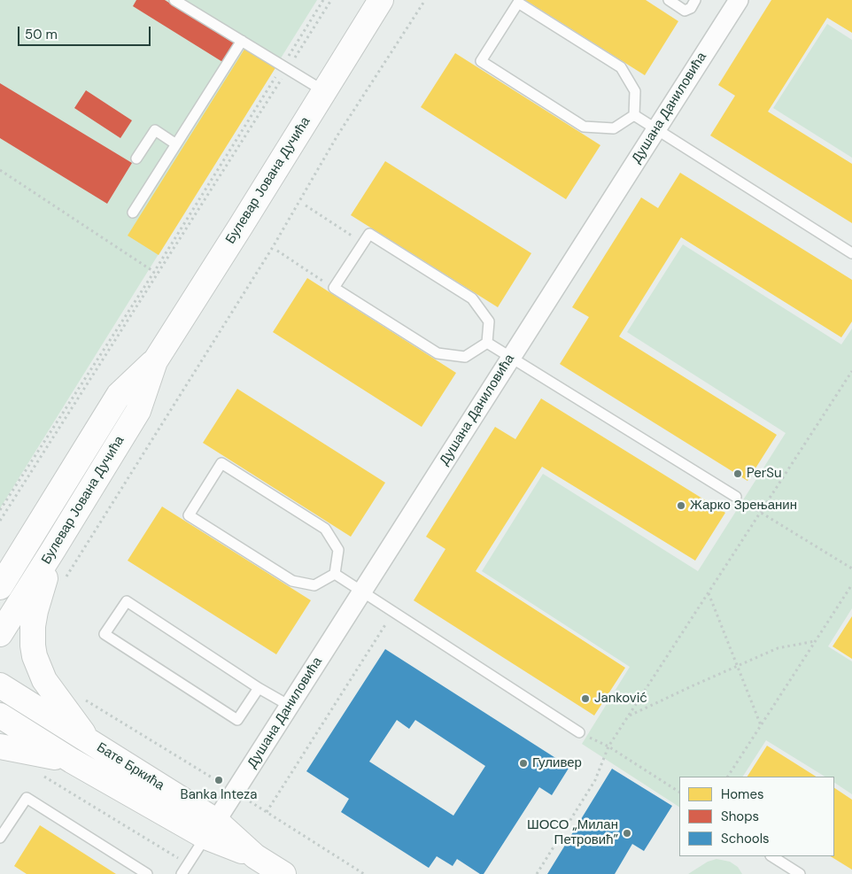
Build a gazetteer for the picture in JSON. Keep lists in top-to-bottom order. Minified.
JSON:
{"streets":{"street":["Душана Даниловића","Булевар Јована Дучића","Бате Бркића"]},"crossings":[["Душана Даниловића","Бате Бркића"]],"places":["PerSu","Жарко Зрењанин","Janković","Гуливер","Banka Inteza","ШОСО „Милан Петровић”"],"legend":["Homes","Shops","Schools"],"scale_bar":"50 m"}
